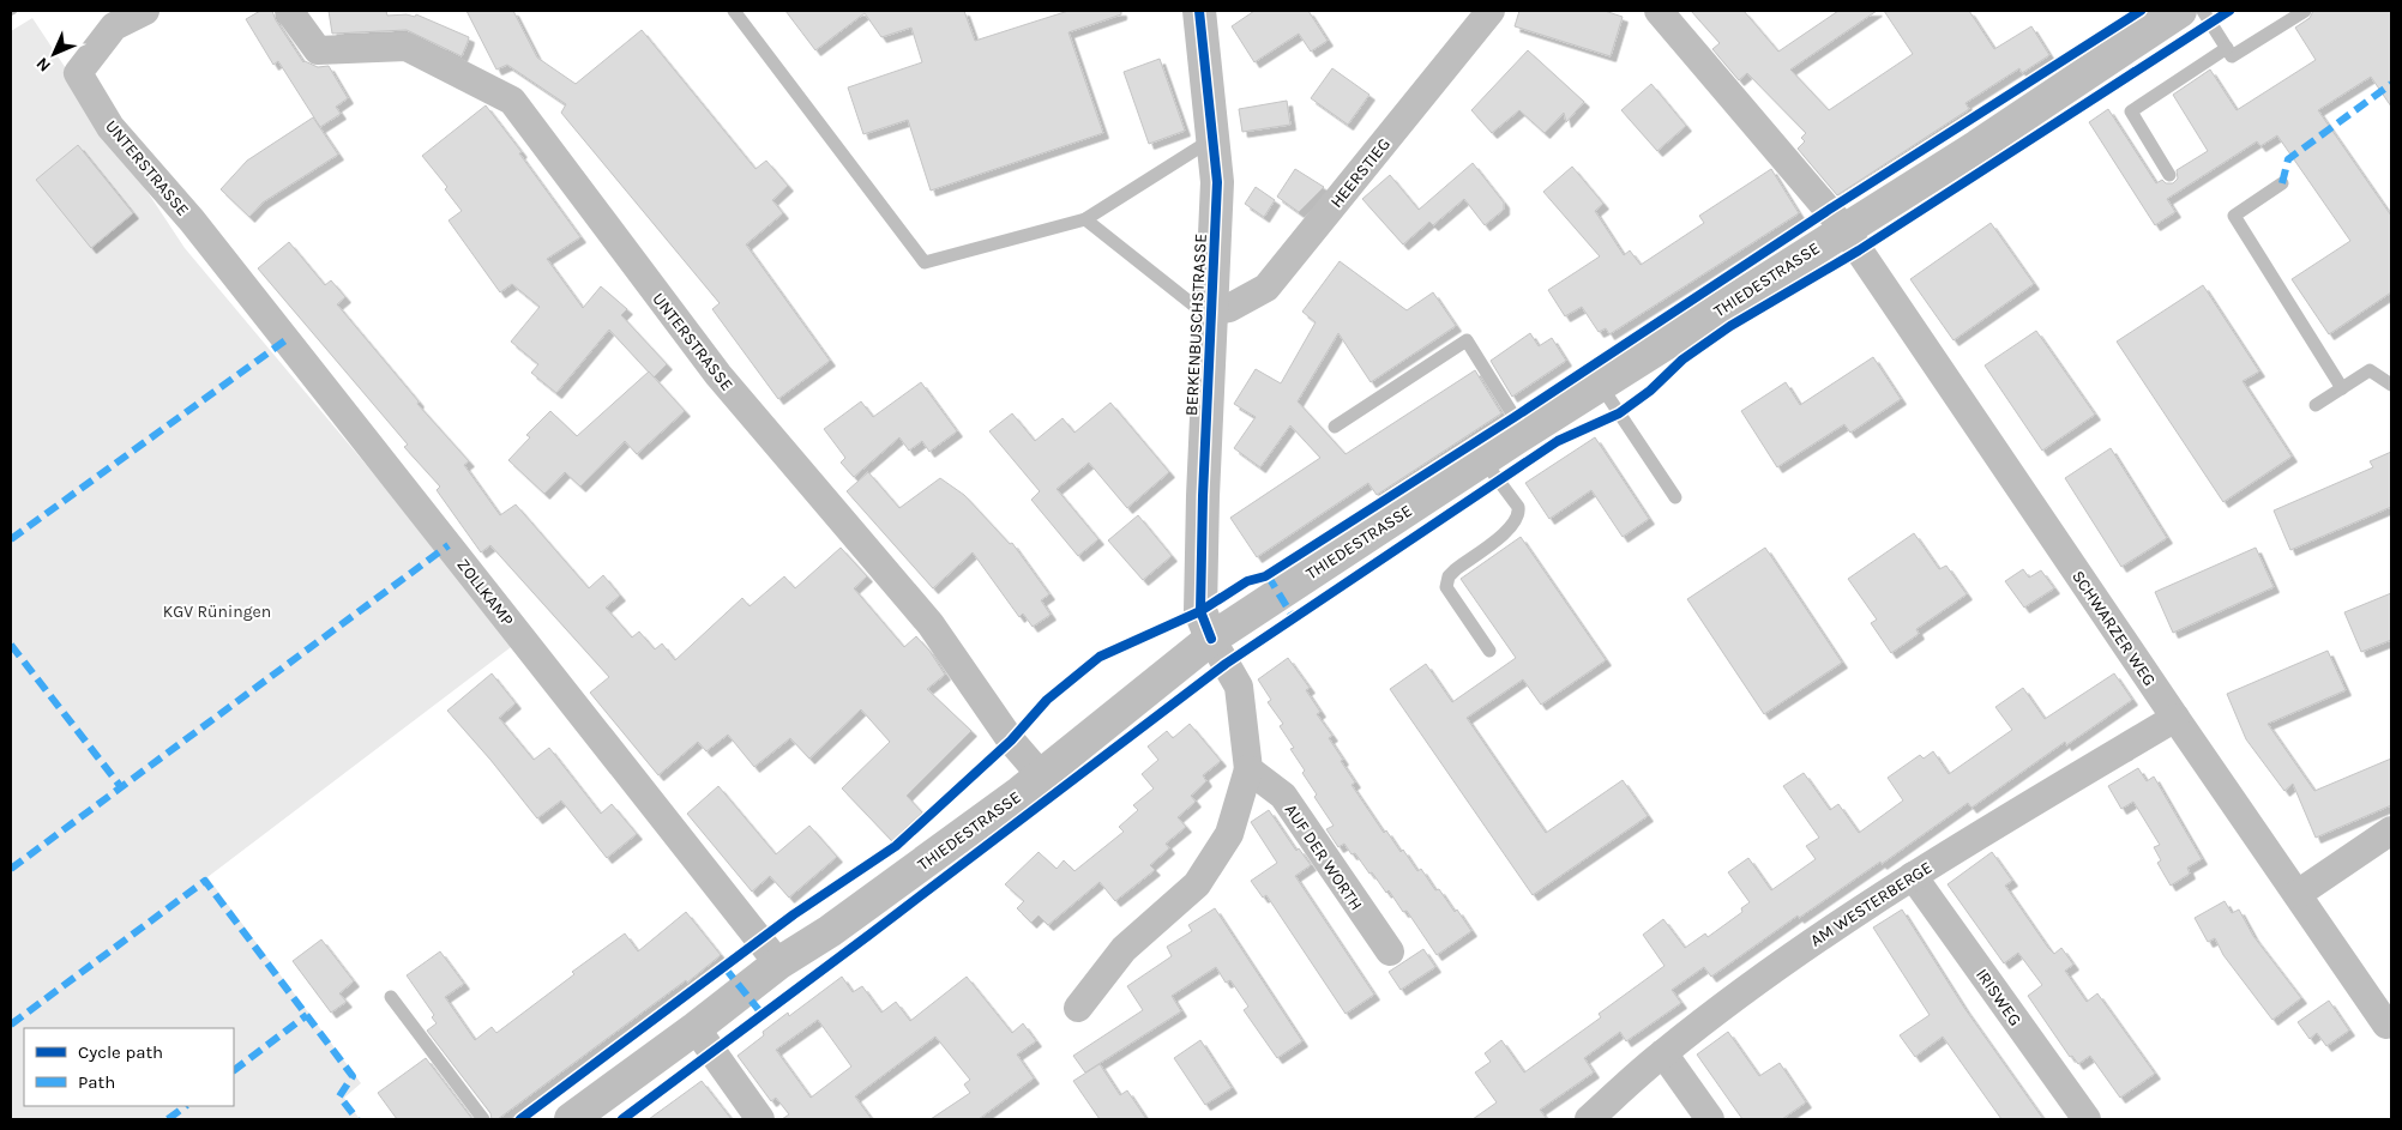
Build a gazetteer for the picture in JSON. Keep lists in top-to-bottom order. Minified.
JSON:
{"streets":{"street":["UNTERSTRASSE","HEERSTIEG","THIEDESTRASSE","BERKENBUSCHSTRASSE","ZOLLKAMP","SCHWARZER WEG","AUF DER WORTH","AM WESTERBERGE","IRISWEG"]},"crossings":[["UNTERSTRASSE","THIEDESTRASSE"],["UNTERSTRASSE","ZOLLKAMP"],["HEERSTIEG","BERKENBUSCHSTRASSE"],["THIEDESTRASSE","BERKENBUSCHSTRASSE"],["THIEDESTRASSE","ZOLLKAMP"],["THIEDESTRASSE","SCHWARZER WEG"],["SCHWARZER WEG","AM WESTERBERGE"],["AM WESTERBERGE","IRISWEG"]],"parks":["KGV Rüningen"],"legend":["Cycle path","Path"],"north":"bottom left"}
